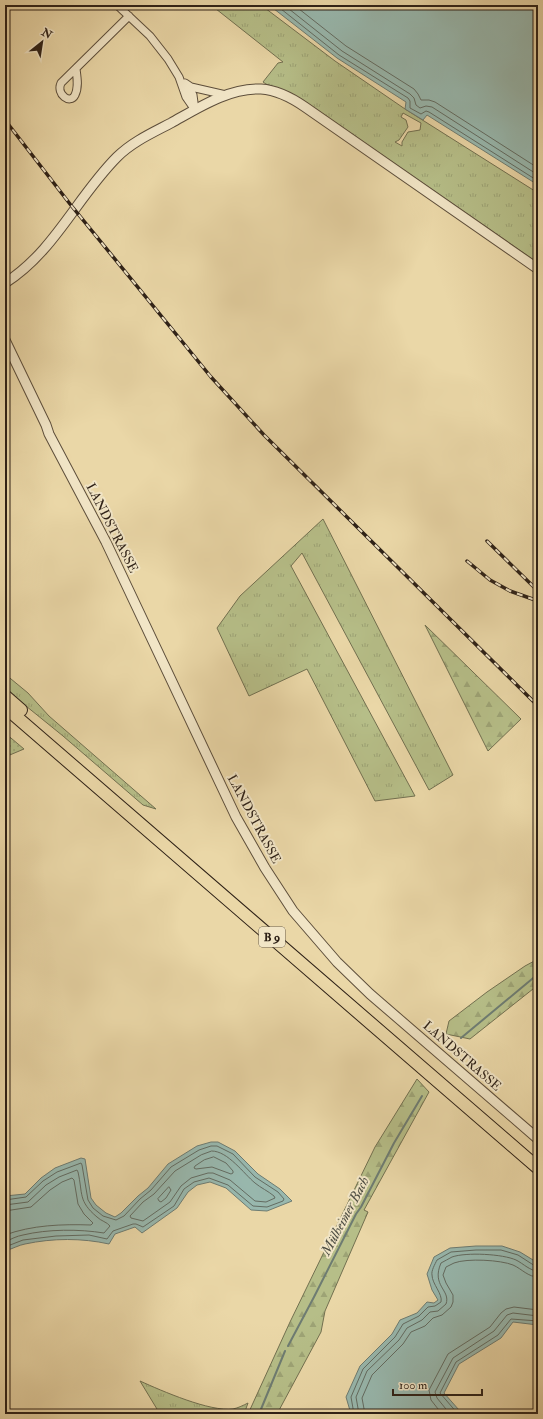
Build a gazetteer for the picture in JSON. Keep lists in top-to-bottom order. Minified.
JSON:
{"streets":{"highway":["B 9"],"street":["LANDSTRASSE"]},"water":["Mülheimer Bach"],"scale_bar":"100 m","north":"top right"}
